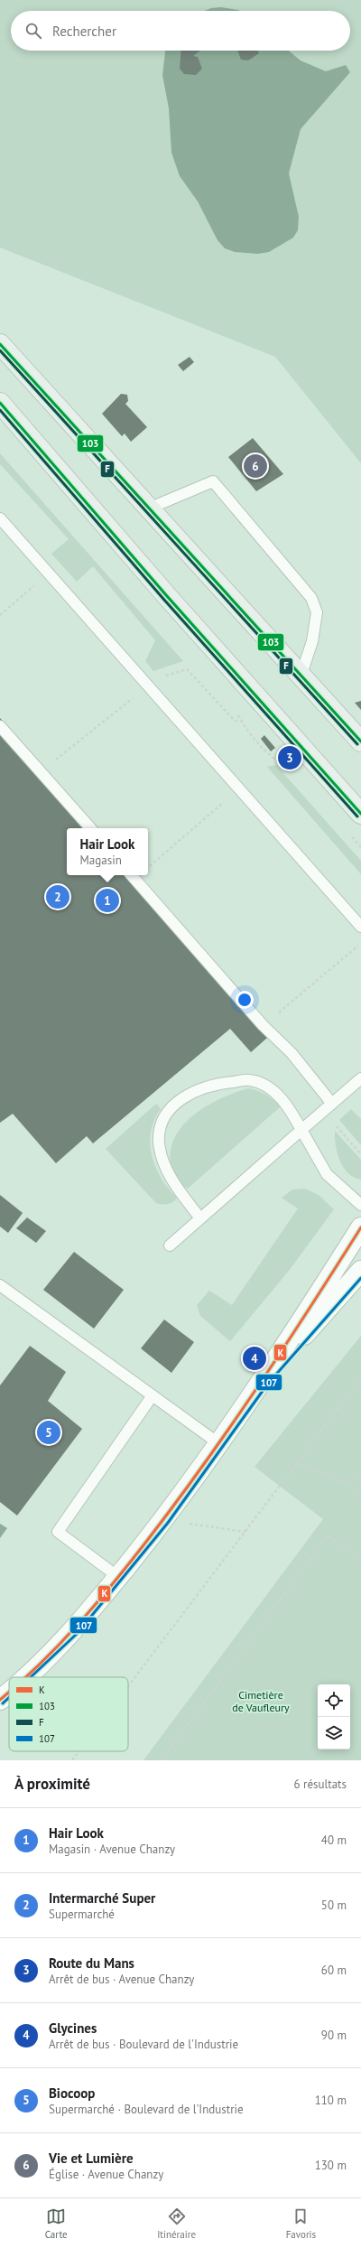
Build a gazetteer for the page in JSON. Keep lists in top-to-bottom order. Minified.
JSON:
{"parks":["Cimetière de Vaufleury"],"lines":["transit line 103","transit line F","transit line K","transit line 107"],"legend":["K","103","F","107"],"page":{"search":"Rechercher","pins":["6","3","2","1","4","5"],"popup":["Hair Look","Magasin"],"heading":["À proximité","6 résultats"],"list":[{"mark":"1","name":"Hair Look","note":"Magasin · Avenue Chanzy","value":"40 m"},{"mark":"2","name":"Intermarché Super","note":"Supermarché","value":"50 m"},{"mark":"3","name":"Route du Mans","note":"Arrêt de bus · Avenue Chanzy","value":"60 m"},{"mark":"4","name":"Glycines","note":"Arrêt de bus · Boulevard de l'Industrie","value":"90 m"},{"mark":"5","name":"Biocoop","note":"Supermarché · Boulevard de l'Industrie","value":"110 m"},{"mark":"6","name":"Vie et Lumière","note":"Église · Avenue Chanzy","value":"130 m"}],"nav":["Carte","Itinéraire","Favoris"]}}
